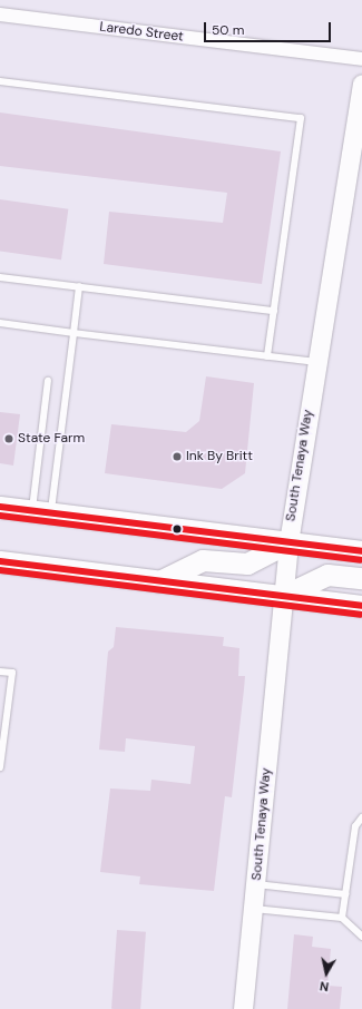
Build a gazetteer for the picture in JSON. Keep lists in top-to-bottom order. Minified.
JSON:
{"streets":{"street":["Laredo Street","South Tenaya Way"]},"places":["State Farm","Ink By Britt"],"scale_bar":"50 m","north":"bottom"}
